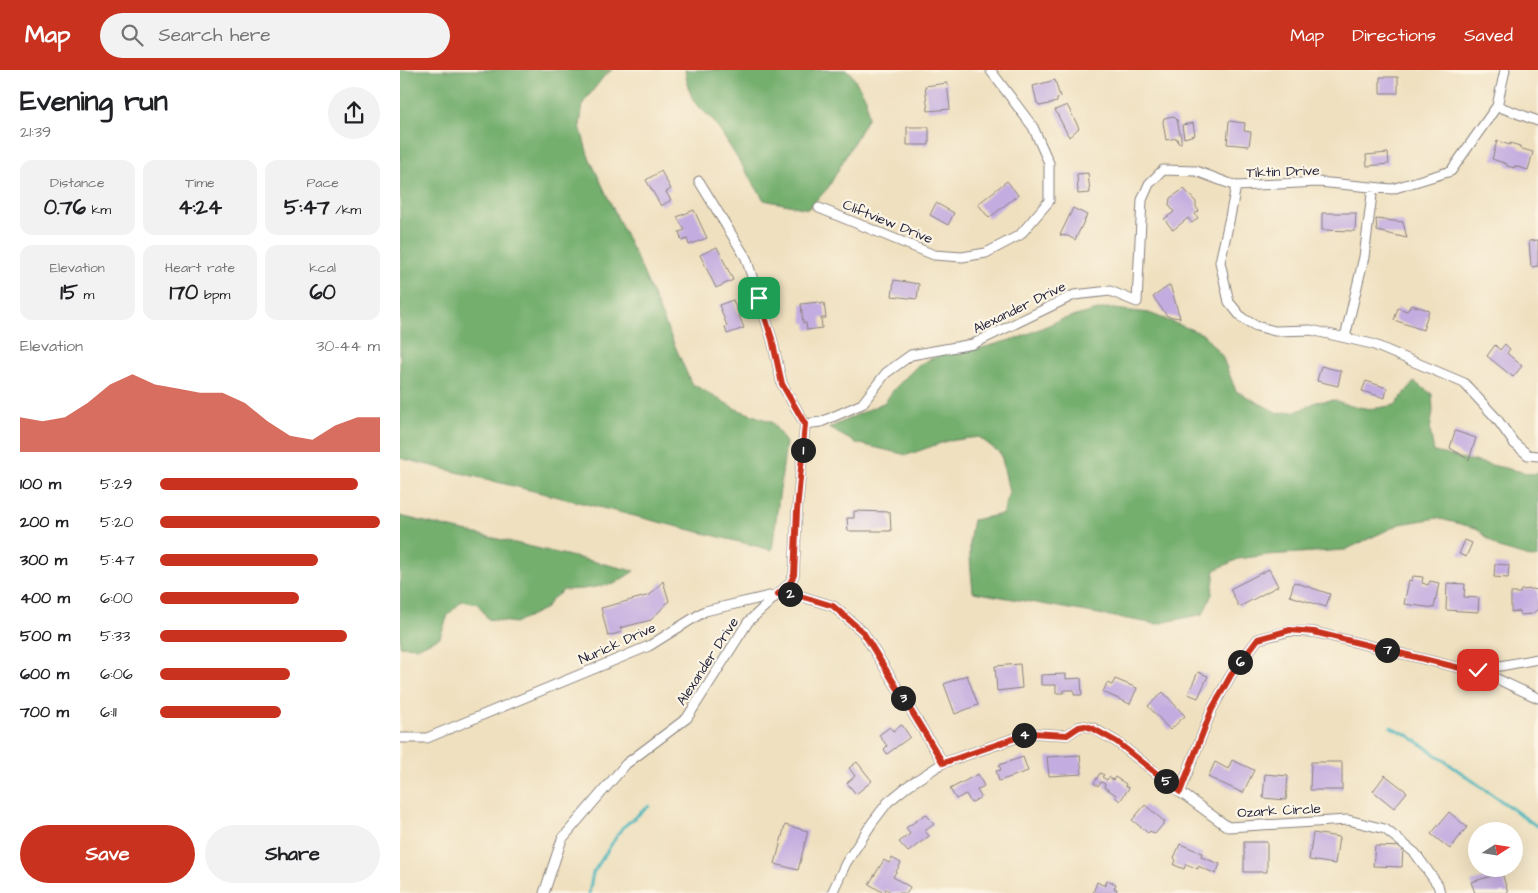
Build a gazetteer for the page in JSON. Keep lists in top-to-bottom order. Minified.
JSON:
{"streets":{"street":["Tiktin Drive","Cliftview Drive","Alexander Drive","Nurick Drive","Ozark Circle"]},"crossings":[["Tiktin Drive","Alexander Drive"],["Alexander Drive","Nurick Drive"],["Nurick Drive","Ozark Circle"]],"north":"right","page":{"header":"Map","search":"Search here","nav":["Map","Directions","Saved"],"heading":["Evening run","21:39"],"stats":[["Distance","0.76 km"],["Time","4:24"],["Pace","5:47 /km"],["Elevation","15 m"],["Heart rate","170 bpm"],["kcal","60"]],"chart":["Elevation","30–44 m"],"pins":["1","2","7","6","3","4","5"],"list":[{"name":"100 m","note":"5:29"},{"name":"200 m","note":"5:20"},{"name":"300 m","note":"5:47"},{"name":"400 m","note":"6:00"},{"name":"500 m","note":"5:33"},{"name":"600 m","note":"6:06"},{"name":"700 m","note":"6:11"}],"buttons":["Save","Share"]}}
